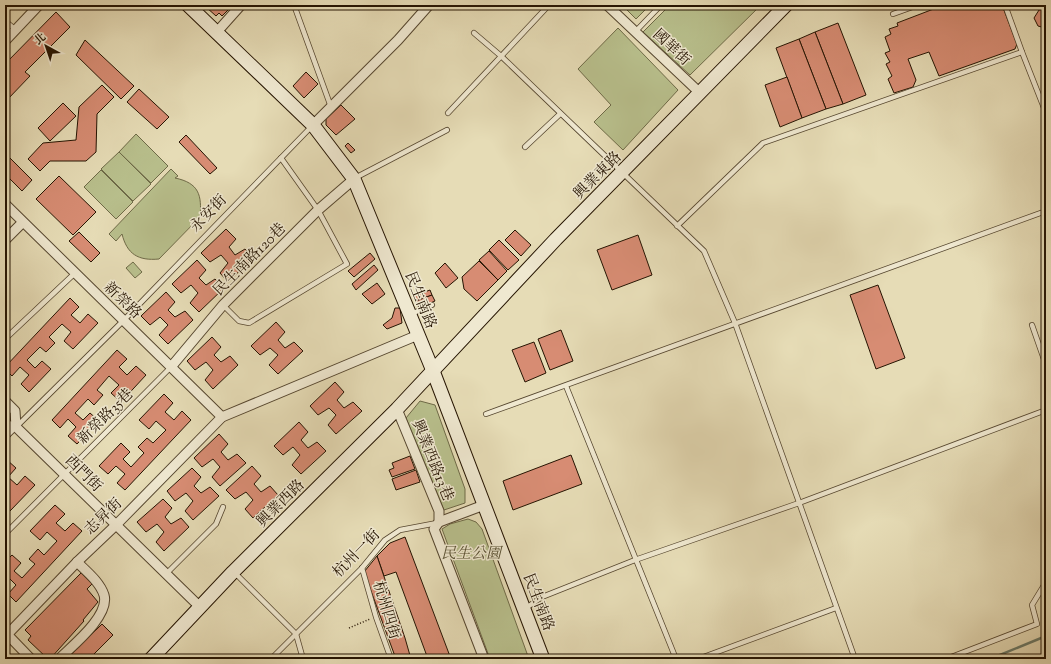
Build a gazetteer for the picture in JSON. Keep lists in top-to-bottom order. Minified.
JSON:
{"streets":{"street":["國華街","興業東路","永安街","民生南路120巷","新榮路","民生南路","興業西路13巷","西門街","興業西路","志昇街","杭州一街"],"lane":["新榮路35巷","杭州四街"]},"crossings":[["國華街","興業東路"],["興業東路","民生南路"],["興業東路","興業西路"],["永安街","新榮路"],["永安街","民生南路"],["永安街","西門街"],["民生南路120巷","新榮路"],["民生南路120巷","民生南路"],["民生南路120巷","新榮路35巷"],["新榮路","新榮路35巷"],["新榮路","志昇街"],["民生南路","興業西路"],["民生南路","杭州一街"],["新榮路35巷","西門街"],["興業西路13巷","興業西路"],["興業西路13巷","杭州一街"],["西門街","興業西路"],["西門街","志昇街"],["杭州一街","杭州四街"]],"parks":["民生公園"],"north":"top left"}
